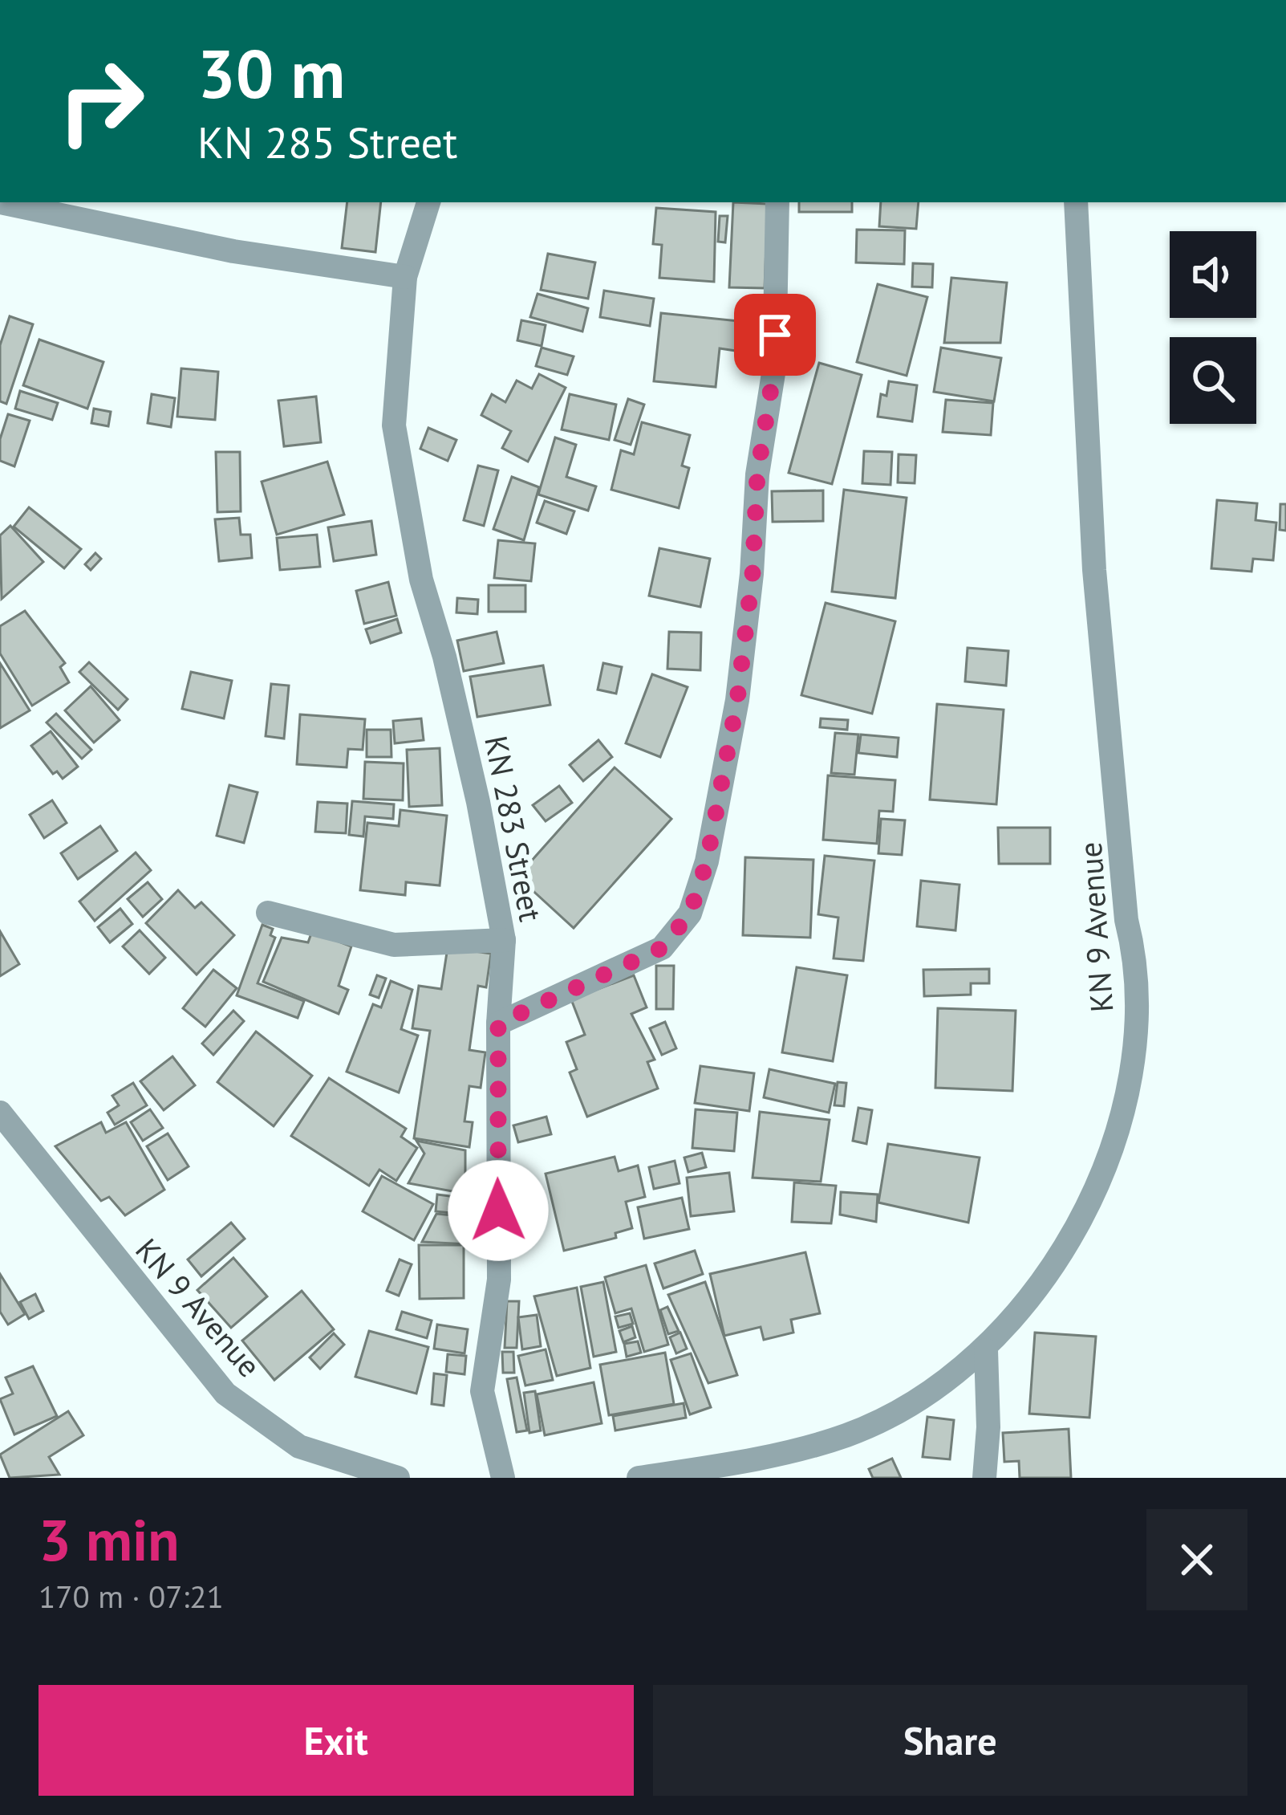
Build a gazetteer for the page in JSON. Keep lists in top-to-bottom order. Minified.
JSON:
{"streets":{"street":["KN 283 Street","KN 9 Avenue"]},"page":{"turn":["30 m","KN 285 Street"],"heading":["3 min","170 m · 07:21"],"buttons":["Exit","Share"]}}
